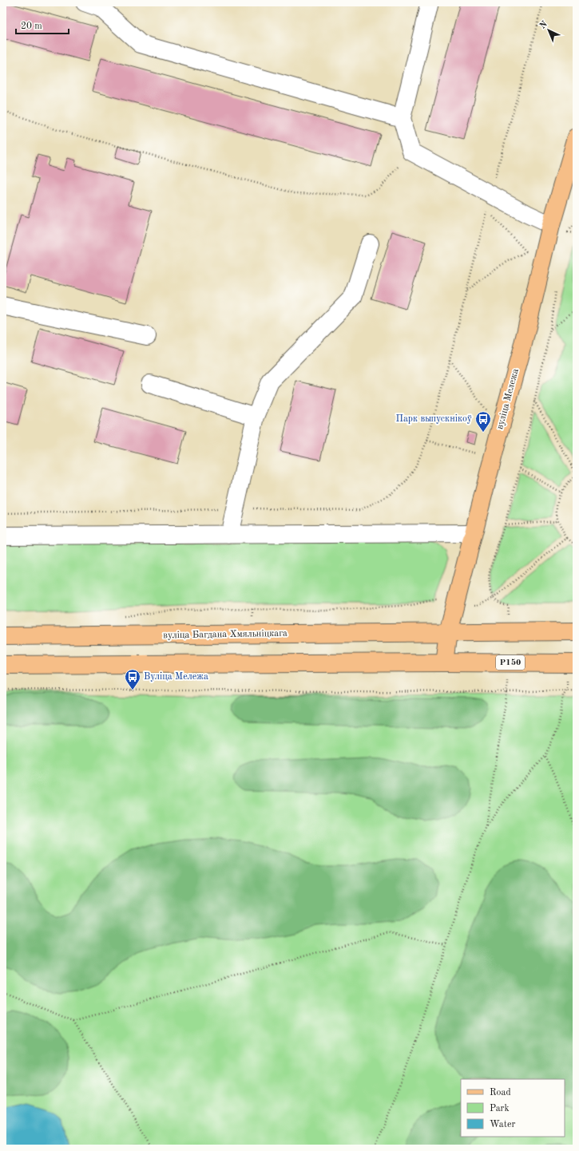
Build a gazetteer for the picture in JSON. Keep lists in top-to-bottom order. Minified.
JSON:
{"streets":{"main road":["вуліца Мележа","вуліца Багдана Хмяльніцкага","Р150"]},"crossings":[["вуліца Мележа","вуліца Багдана Хмяльніцкага"],["вуліца Мележа","Р150"]],"places":{"bus stop":["Парк выпускнікоў","Вуліца Мележа"]},"legend":["Road","Park","Water"],"scale_bar":"20 m","north":"top left"}
